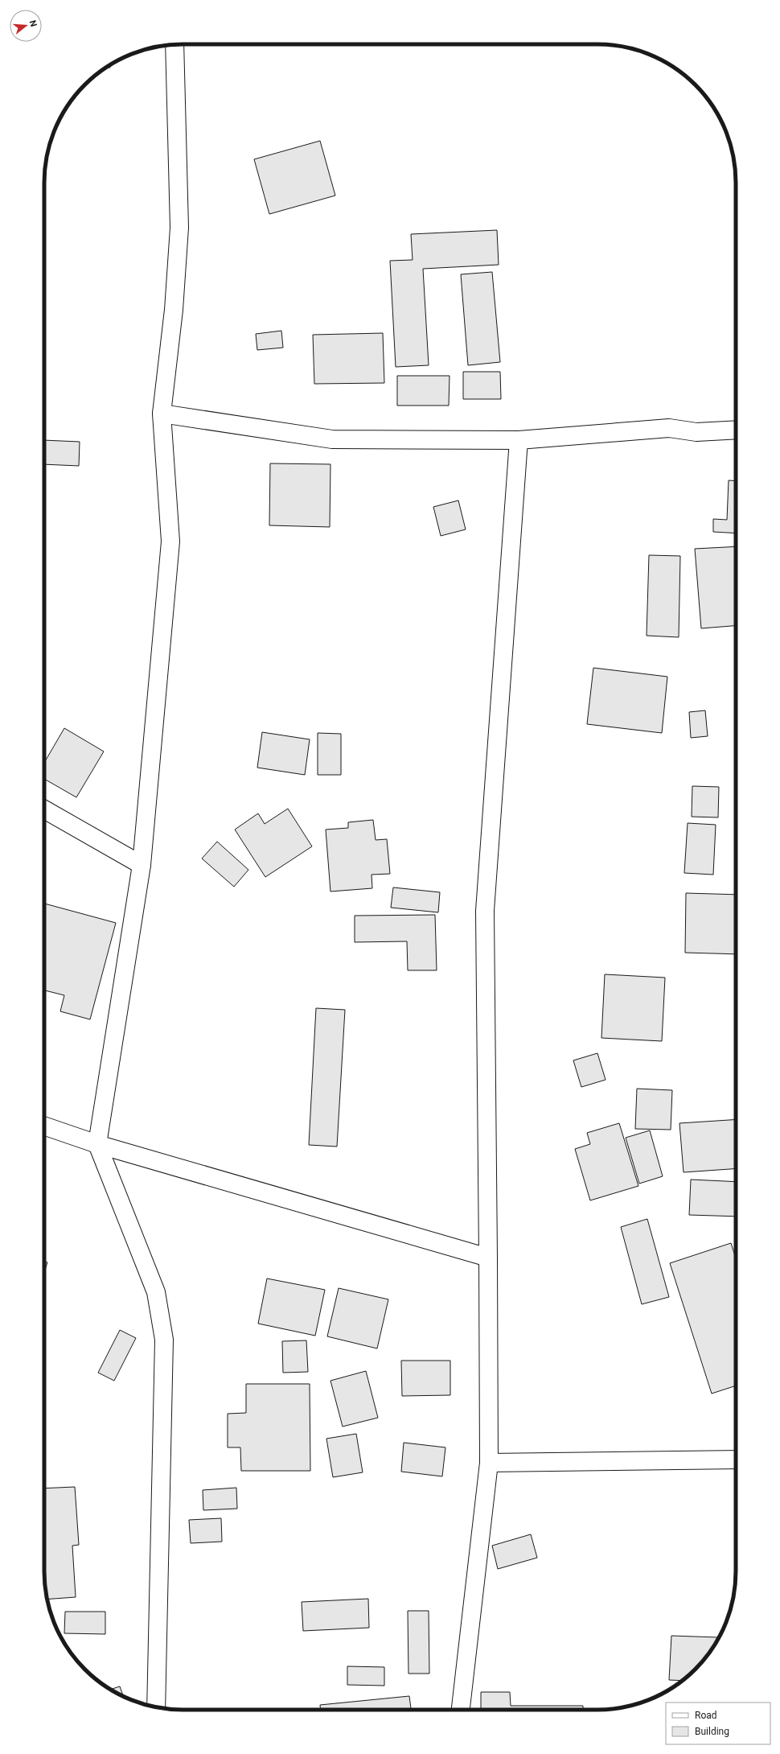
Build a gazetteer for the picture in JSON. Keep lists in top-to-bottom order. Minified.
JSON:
{"legend":["Road","Building"],"north":"right"}
